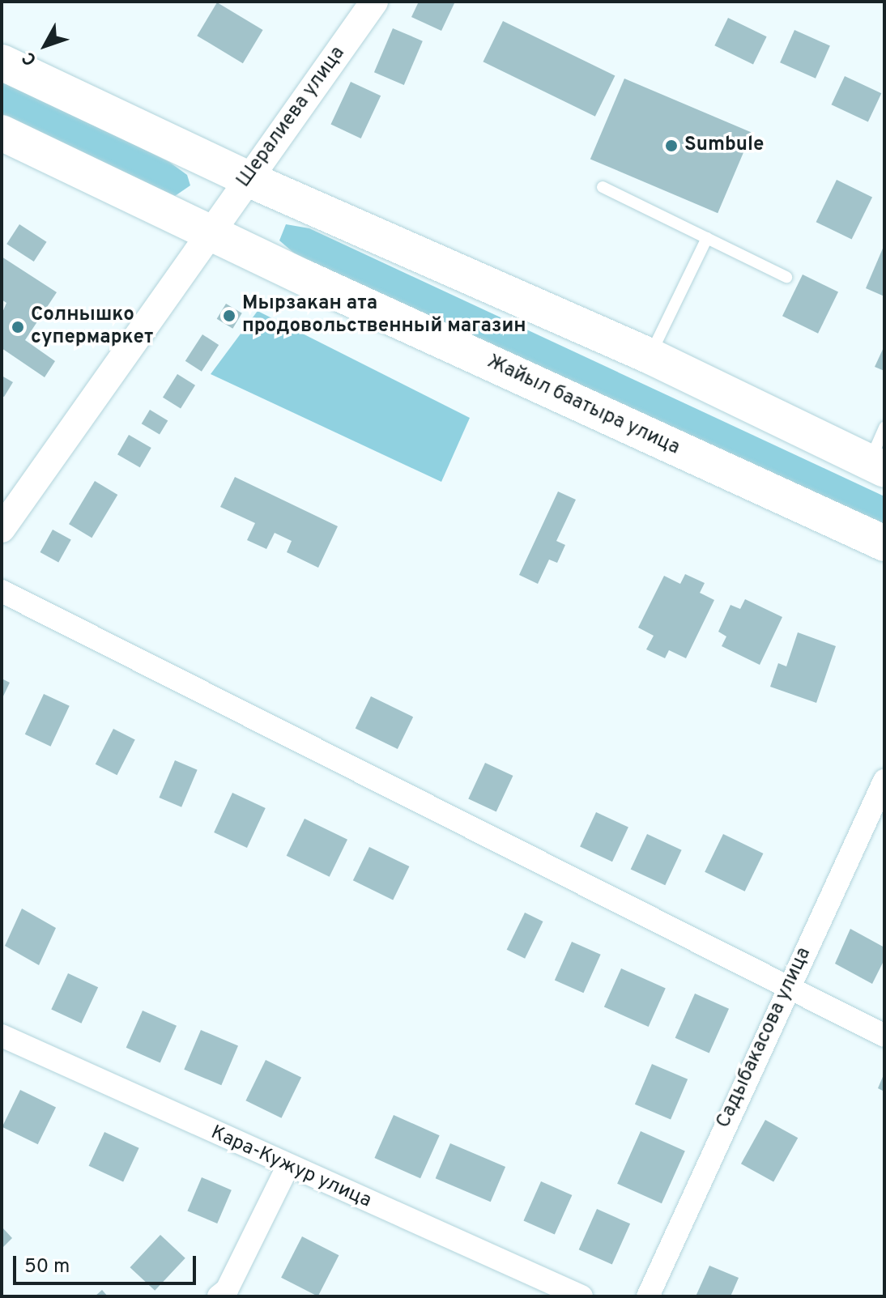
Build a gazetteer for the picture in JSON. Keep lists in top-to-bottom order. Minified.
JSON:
{"streets":{"main road":["Жайыл баатыра улица"],"street":["Шералиева улица","Садыбакасова улица","Кара-Кужур улица"]},"crossings":[["Шералиева улица","Жайыл баатыра улица"]],"places":["Sumbule","Мырзакан ата продовольственный магазин","Солнышко супермаркет"],"scale_bar":"50 m","north":"bottom left"}
